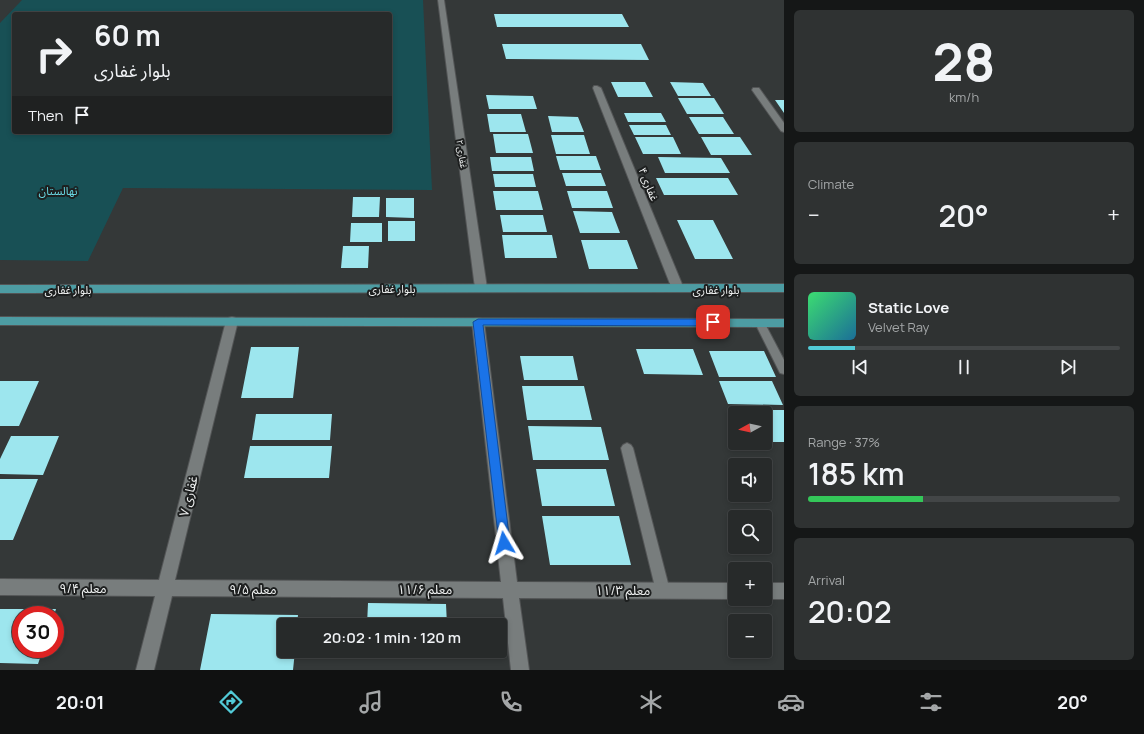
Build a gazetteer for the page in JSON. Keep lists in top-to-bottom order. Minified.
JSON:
{"streets":{"main road":["بلوار غفاری"],"street":["غفاری ۲","غفاری ۴","غفاری ۷","معلم ۹/۴","معلم ۹/۵","معلم ۱۱/۶","معلم ۱۱/۳"]},"crossings":[["غفاری ۲","بلوار غفاری"],["غفاری ۴","بلوار غفاری"],["غفاری ۷","معلم ۹/۴"],["غفاری ۷","معلم ۹/۵"],["معلم ۹/۴","معلم ۹/۵"],["معلم ۹/۵","معلم ۱۱/۶"],["معلم ۱۱/۶","معلم ۱۱/۳"]],"parks":["نهالستان"],"north":"left","page":{"tile":[["28","km/h"],"Climate",["Range · 37%","185 km"],["Arrival","20:02"]],"turn":["60 m","بلوار غفاری"],"then":"Then","heat":["−","20°","+"],"song":["Static Love","Velvet Ray"],"map_buttons":["+","−"],"limit":"30","trip":"20:02 · 1 min · 120 m","tabs":["20:01","20°"]}}
